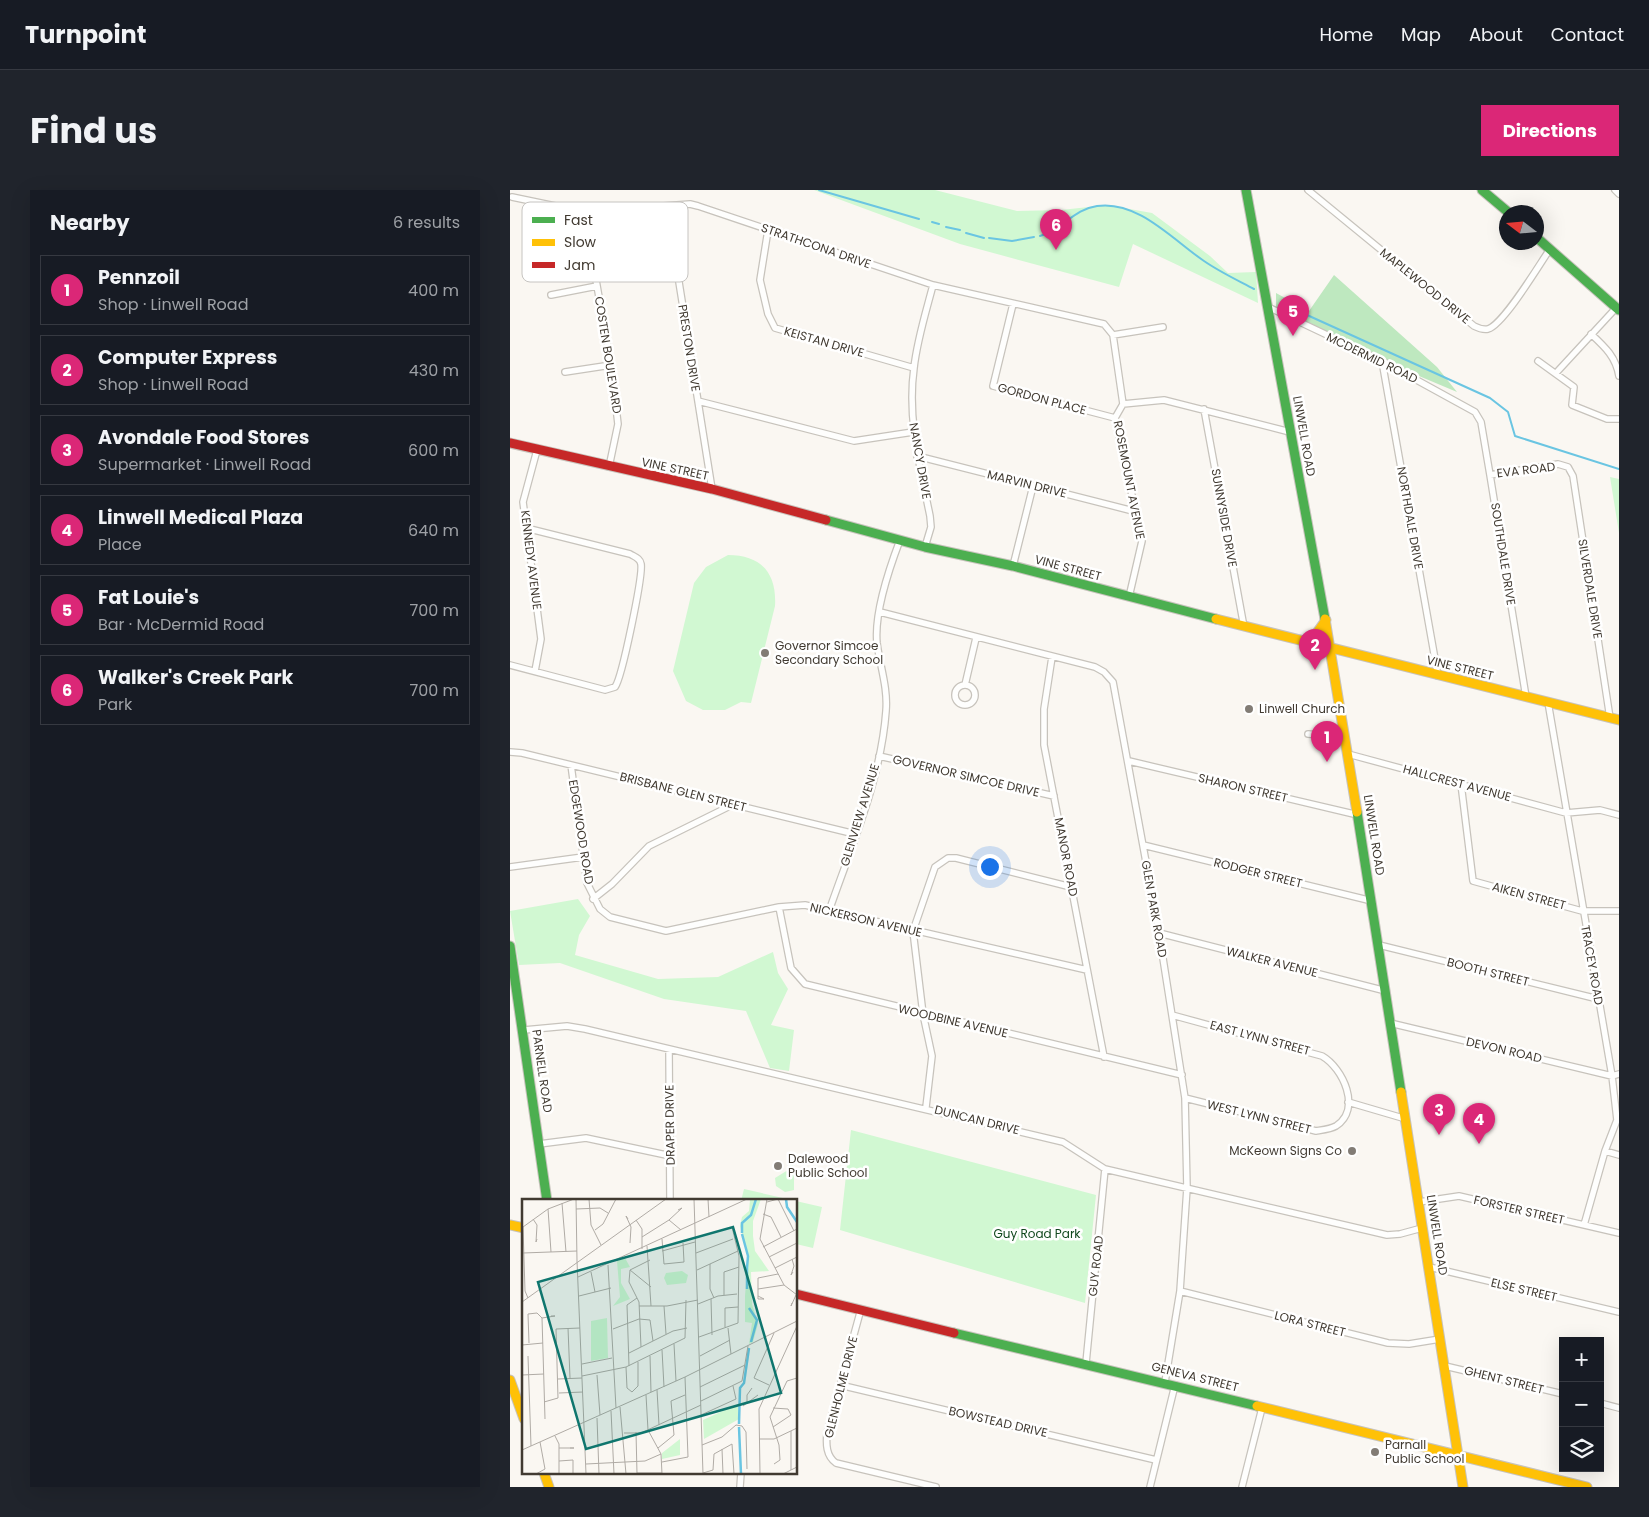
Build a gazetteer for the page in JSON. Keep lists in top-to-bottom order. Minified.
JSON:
{"streets":{"main road":["LINWELL ROAD","VINE STREET","PARNELL ROAD","GENEVA STREET"],"street":["STRATHCONA DRIVE","MAPLEWOOD DRIVE","KEISTAN DRIVE","PRESTON DRIVE","COSTEN BOULEVARD","MCDERMID ROAD","GORDON PLACE","NANCY DRIVE","EVA ROAD","ROSEMOUNT AVENUE","MARVIN DRIVE","SUNNYSIDE DRIVE","NORTHDALE DRIVE","SOUTHDALE DRIVE","KENNEDY AVENUE","SILVERDALE DRIVE","GOVERNOR SIMCOE DRIVE","HALLCREST AVENUE","SHARON STREET","BRISBANE GLEN STREET","GLENVIEW AVENUE","EDGEWOOD ROAD","MANOR ROAD","RODGER STREET","AIKEN STREET","GLEN PARK ROAD","NICKERSON AVENUE","WALKER AVENUE","TRACEY ROAD","BOOTH STREET","WOODBINE AVENUE","EAST LYNN STREET","DEVON ROAD","WEST LYNN STREET","DUNCAN DRIVE","DRAPER DRIVE","FORSTER STREET","GUY ROAD","ELSE STREET","LORA STREET","GHENT STREET","GLENHOLME DRIVE","BOWSTEAD DRIVE"]},"crossings":[["STRATHCONA DRIVE","KEISTAN DRIVE"],["STRATHCONA DRIVE","GORDON PLACE"],["STRATHCONA DRIVE","NANCY DRIVE"],["STRATHCONA DRIVE","ROSEMOUNT AVENUE"],["KEISTAN DRIVE","NANCY DRIVE"],["PRESTON DRIVE","VINE STREET"],["COSTEN BOULEVARD","VINE STREET"],["MCDERMID ROAD","LINWELL ROAD"],["MCDERMID ROAD","NORTHDALE DRIVE"],["MCDERMID ROAD","SOUTHDALE DRIVE"],["GORDON PLACE","ROSEMOUNT AVENUE"],["LINWELL ROAD","VINE STREET"],["LINWELL ROAD","HALLCREST AVENUE"],["LINWELL ROAD","SHARON STREET"],["LINWELL ROAD","RODGER STREET"],["LINWELL ROAD","WALKER AVENUE"],["LINWELL ROAD","BOOTH STREET"],["LINWELL ROAD","DEVON ROAD"],["LINWELL ROAD","DUNCAN DRIVE"],["LINWELL ROAD","FORSTER STREET"],["LINWELL ROAD","ELSE STREET"],["LINWELL ROAD","LORA STREET"],["LINWELL ROAD","GENEVA STREET"],["LINWELL ROAD","GHENT STREET"],["NANCY DRIVE","VINE STREET"],["NANCY DRIVE","MARVIN DRIVE"],["VINE STREET","ROSEMOUNT AVENUE"],["VINE STREET","SUNNYSIDE DRIVE"],["VINE STREET","NORTHDALE DRIVE"],["VINE STREET","SOUTHDALE DRIVE"],["VINE STREET","KENNEDY AVENUE"],["VINE STREET","SILVERDALE DRIVE"],["VINE STREET","GLENVIEW AVENUE"],["VINE STREET","TRACEY ROAD"],["EVA ROAD","SOUTHDALE DRIVE"],["EVA ROAD","SILVERDALE DRIVE"],["ROSEMOUNT AVENUE","MARVIN DRIVE"],["GOVERNOR SIMCOE DRIVE","GLENVIEW AVENUE"],["GOVERNOR SIMCOE DRIVE","MANOR ROAD"],["HALLCREST AVENUE","AIKEN STREET"],["HALLCREST AVENUE","TRACEY ROAD"],["SHARON STREET","GLEN PARK ROAD"],["BRISBANE GLEN STREET","GLENVIEW AVENUE"],["BRISBANE GLEN STREET","EDGEWOOD ROAD"],["GLENVIEW AVENUE","GLEN PARK ROAD"],["GLENVIEW AVENUE","NICKERSON AVENUE"],["EDGEWOOD ROAD","NICKERSON AVENUE"],["MANOR ROAD","GLEN PARK ROAD"],["MANOR ROAD","NICKERSON AVENUE"],["MANOR ROAD","WOODBINE AVENUE"],["RODGER STREET","GLEN PARK ROAD"],["AIKEN STREET","TRACEY ROAD"],["GLEN PARK ROAD","WALKER AVENUE"],["GLEN PARK ROAD","WOODBINE AVENUE"],["GLEN PARK ROAD","EAST LYNN STREET"],["GLEN PARK ROAD","WEST LYNN STREET"],["GLEN PARK ROAD","DUNCAN DRIVE"],["GLEN PARK ROAD","LORA STREET"],["GLEN PARK ROAD","GENEVA STREET"],["NICKERSON AVENUE","WOODBINE AVENUE"],["TRACEY ROAD","BOOTH STREET"],["TRACEY ROAD","DEVON ROAD"],["TRACEY ROAD","FORSTER STREET"],["EAST LYNN STREET","WEST LYNN STREET"],["PARNELL ROAD","DUNCAN DRIVE"],["DUNCAN DRIVE","DRAPER DRIVE"],["DUNCAN DRIVE","GUY ROAD"],["GUY ROAD","GENEVA STREET"],["GENEVA STREET","GLENHOLME DRIVE"],["GLENHOLME DRIVE","BOWSTEAD DRIVE"]],"parks":["Guy Road Park"],"places":["Governor Simcoe Secondary School","Linwell Church","McKeown Signs Co","Dalewood Public School","Parnall Public School"],"legend":["Fast","Slow","Jam"],"north":"left","page":{"header":"Turnpoint","nav":["Home","Map","About","Contact"],"title":"Find us","buttons":"Directions","heading":["Nearby","6 results"],"pins":["6","5","2","1","3","4"],"list":[{"mark":"1","name":"Pennzoil","note":"Shop · Linwell Road","value":"400 m"},{"mark":"2","name":"Computer Express","note":"Shop · Linwell Road","value":"430 m"},{"mark":"3","name":"Avondale Food Stores","note":"Supermarket · Linwell Road","value":"600 m"},{"mark":"4","name":"Linwell Medical Plaza","note":"Place","value":"640 m"},{"mark":"5","name":"Fat Louie's","note":"Bar · McDermid Road","value":"700 m"},{"mark":"6","name":"Walker's Creek Park","note":"Park","value":"700 m"}],"map_buttons":["+","−"]}}
